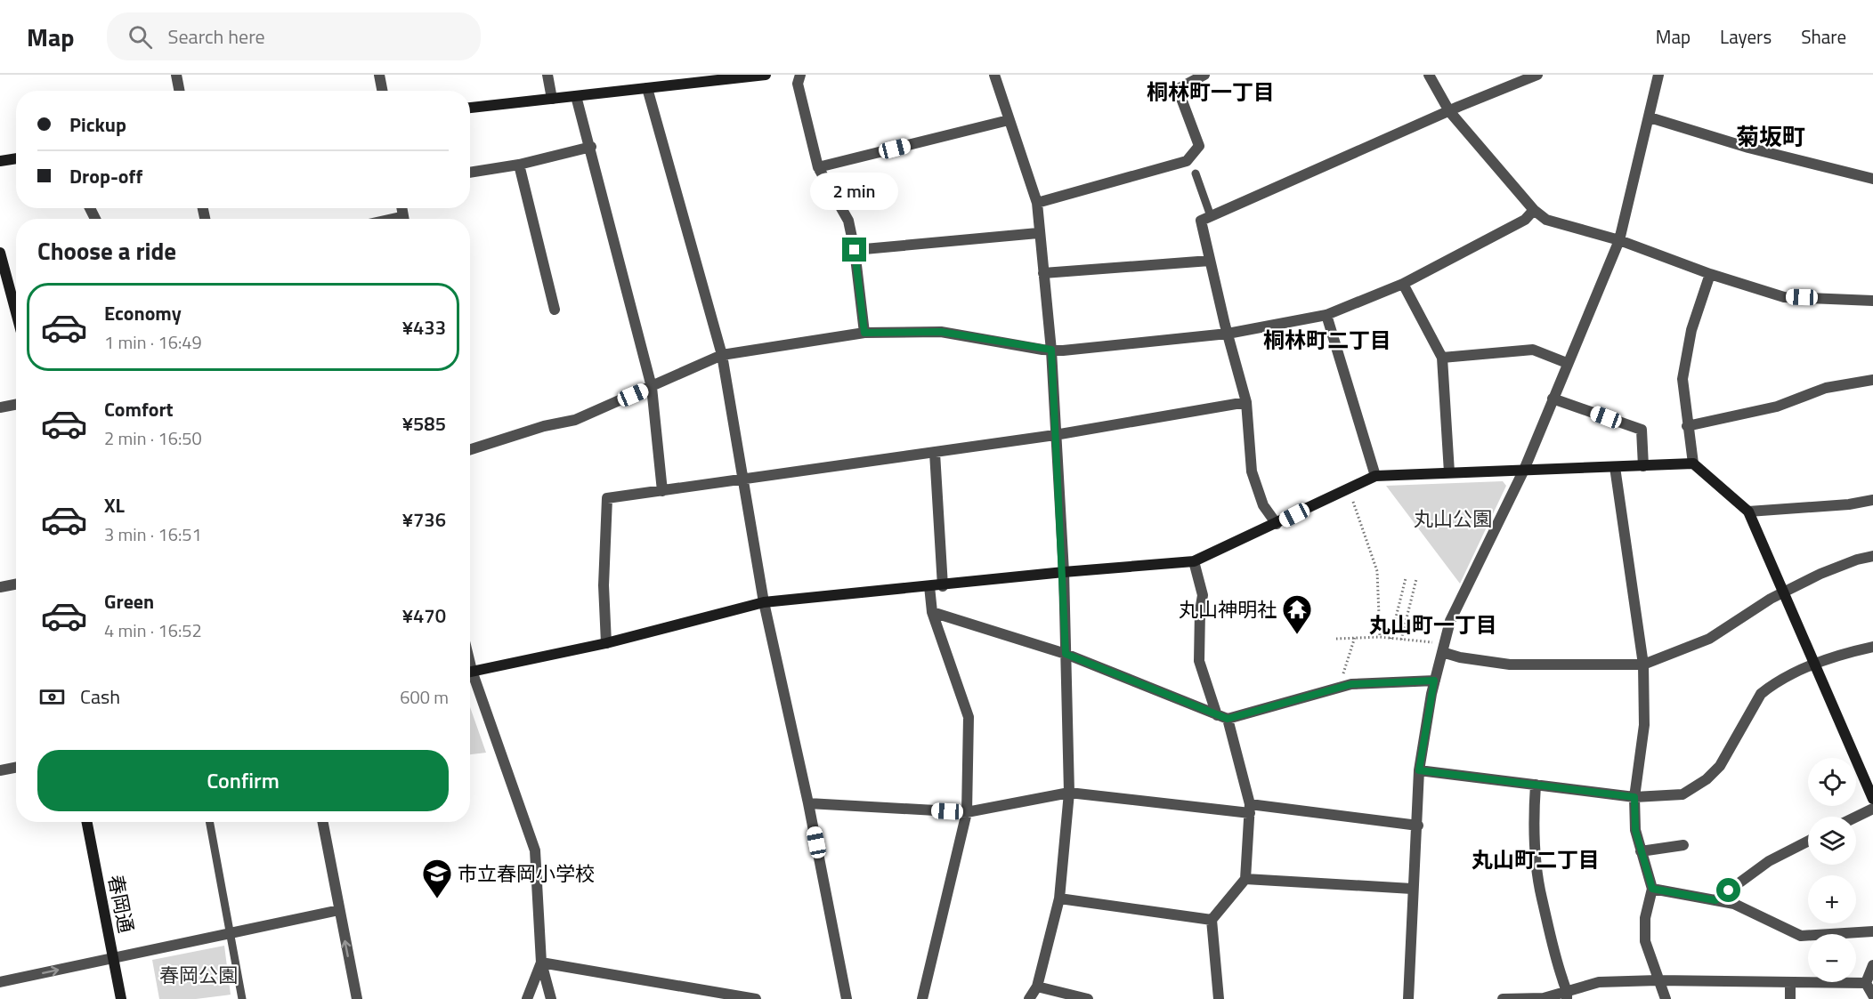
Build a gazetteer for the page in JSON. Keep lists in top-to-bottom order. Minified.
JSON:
{"streets":{"street":["春岡通"]},"districts":["桐林町一丁目","菊坂町","桐林町二丁目","丸山町一丁目","丸山町二丁目"],"parks":["丸山公園","春岡公園"],"places":{"temple":["丸山神明社"],"school or university":["市立春岡小学校"]},"page":{"header":"Map","search":"Search here","nav":["Map","Layers","Share"],"banner":["Pickup","Drop-off"],"bubble":"2 min","heading":"Choose a ride","list":[{"name":"Economy","note":"1 min · 16:49","value":"¥433"},{"name":"Comfort","note":"2 min · 16:50","value":"¥585"},{"name":"XL","note":"3 min · 16:51","value":"¥736"},{"name":"Green","note":"4 min · 16:52","value":"¥470"}],"pay":["Cash","600 m"],"buttons":"Confirm","map_buttons":["+","−"]}}
